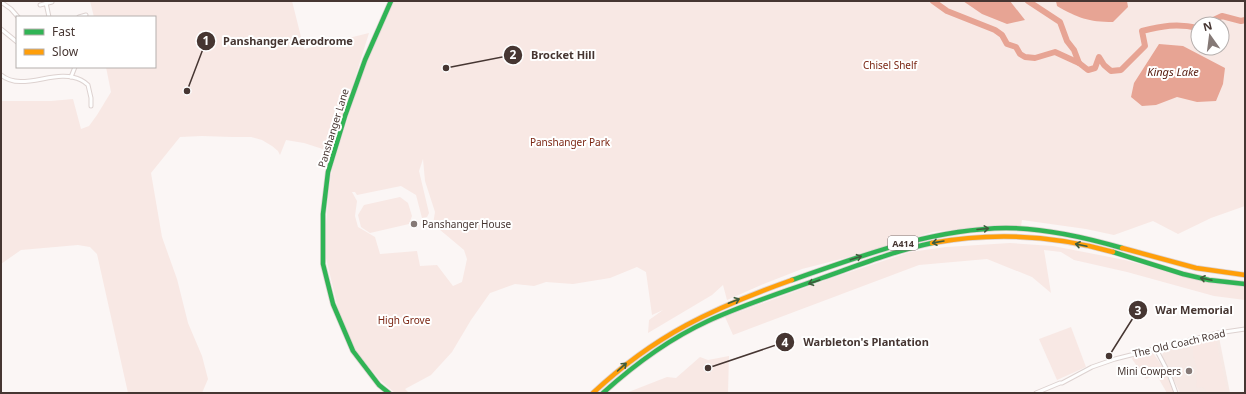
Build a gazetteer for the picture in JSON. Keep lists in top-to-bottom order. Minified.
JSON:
{"streets":{"main road":["Panshanger Lane","A414"],"street":["The Old Coach Road"]},"water":["Kings Lake"],"parks":["Chisel Shelf","Panshanger Park","High Grove"],"places":["Brocket Hill","Panshanger Aerodrome","Panshanger House","War Memorial","Warbleton's Plantation","Mini Cowpers"],"legend":["Fast","Slow"],"north":"top"}
